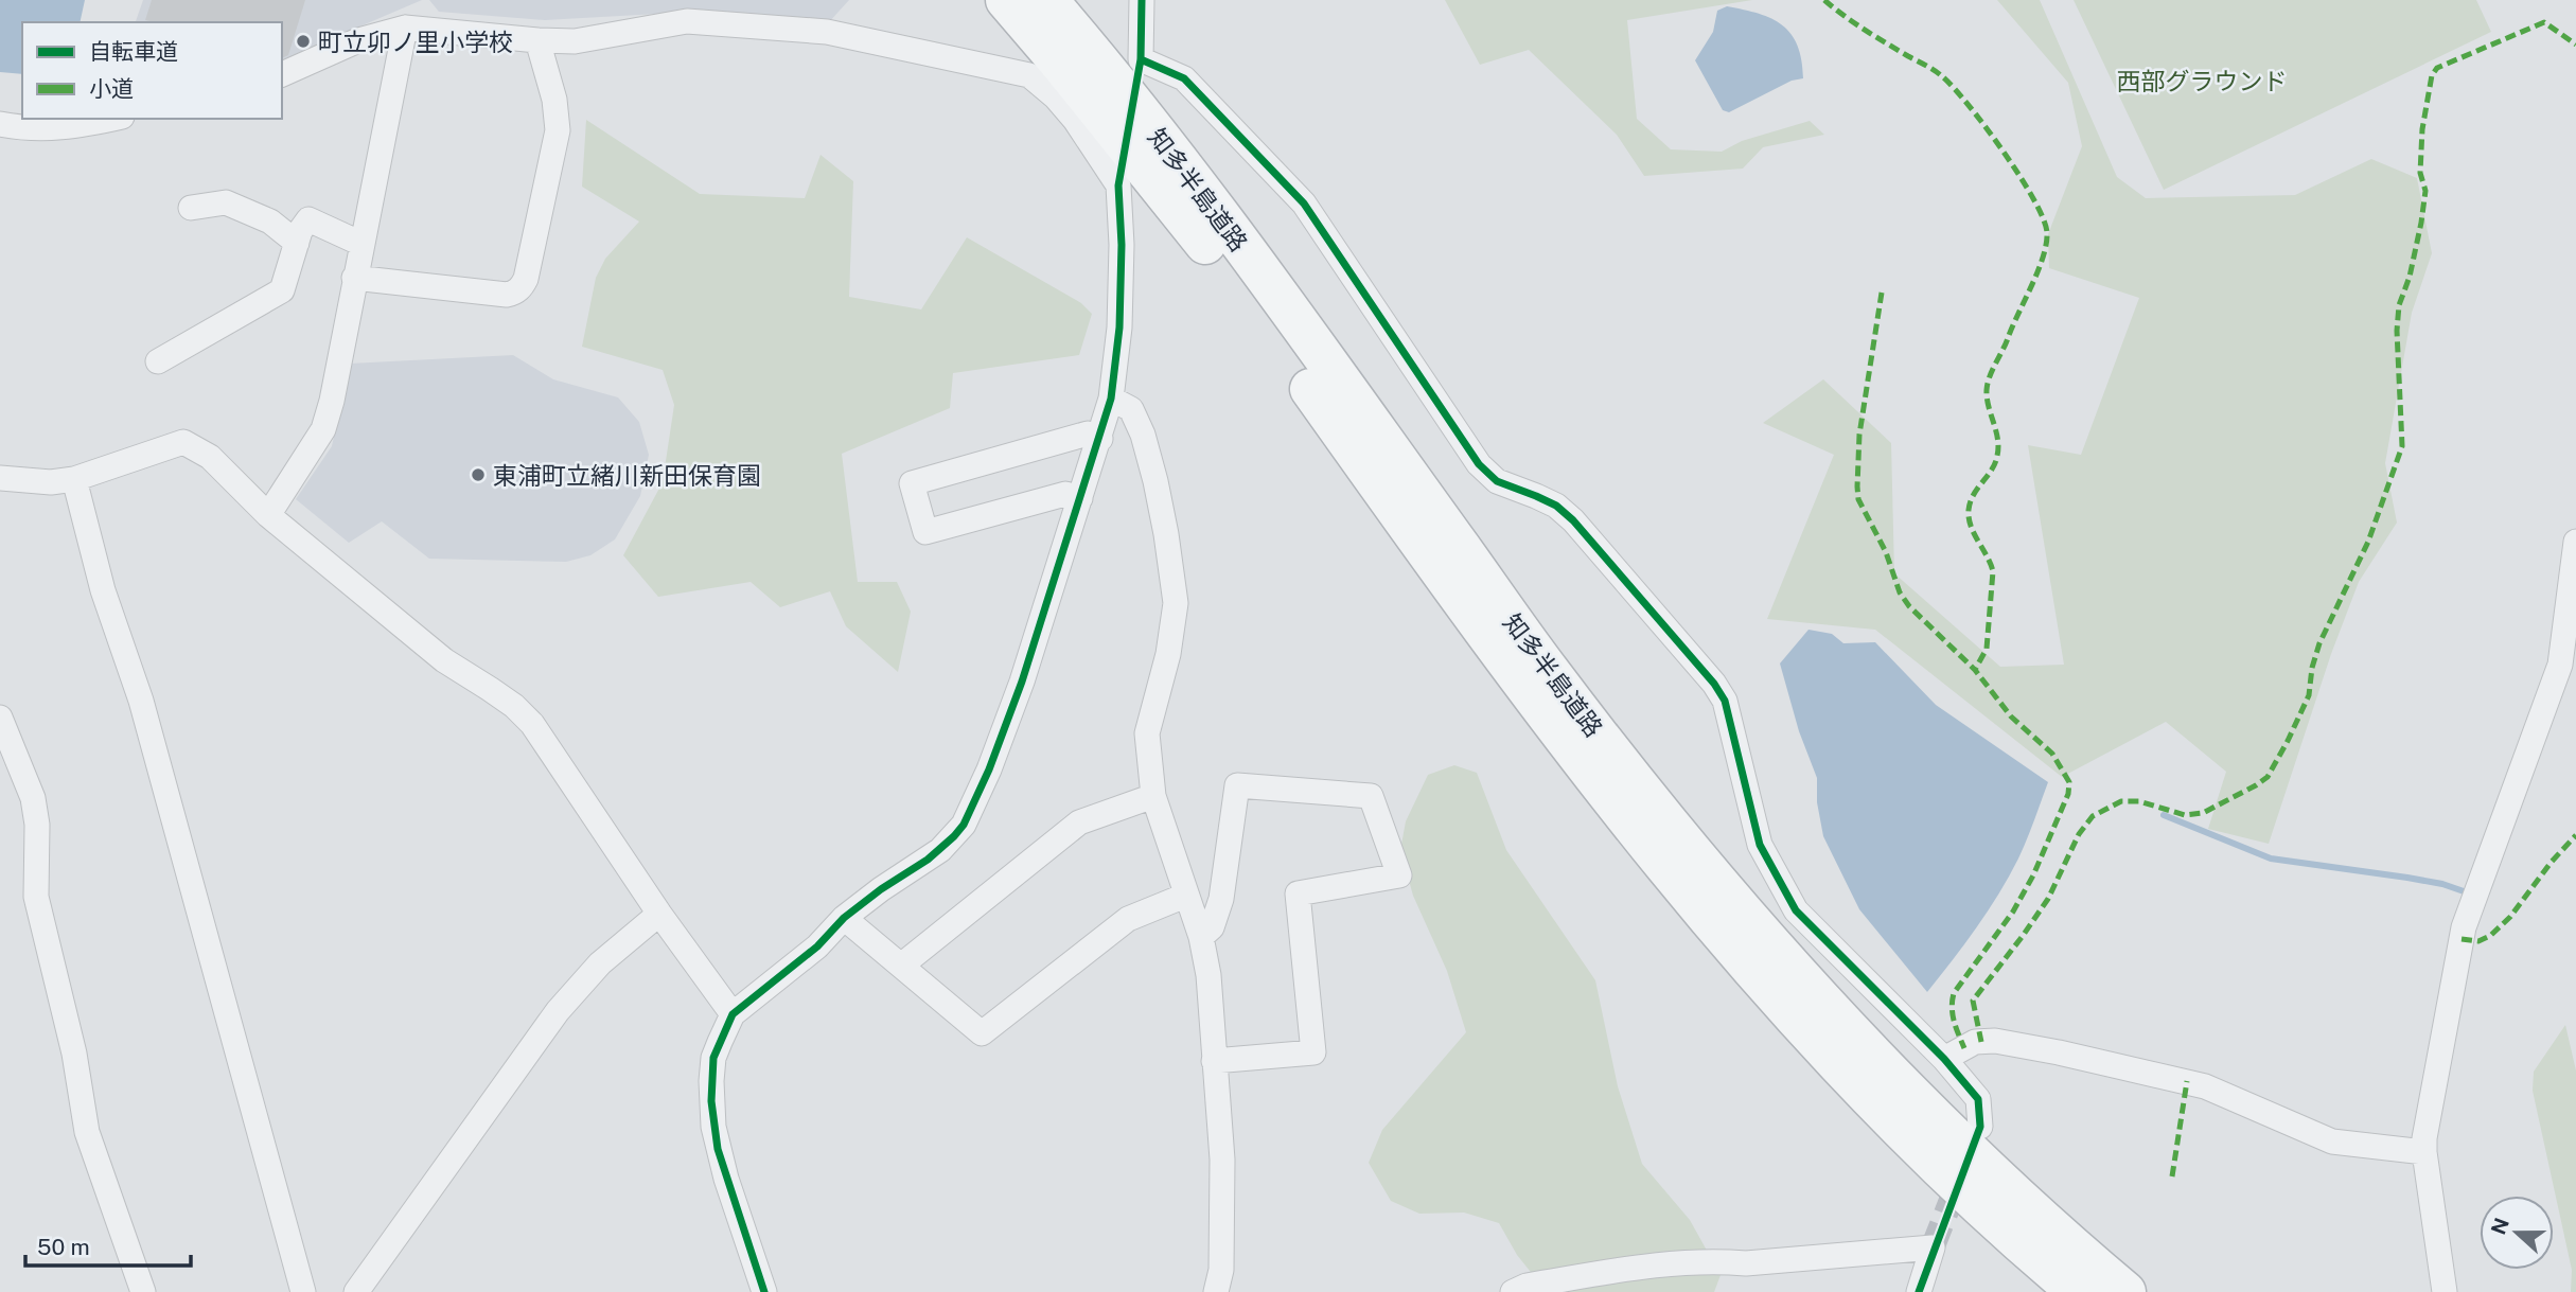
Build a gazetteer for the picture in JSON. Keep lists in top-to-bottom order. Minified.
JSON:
{"streets":{"highway":["知多半島道路"]},"parks":["西部グラウンド"],"places":["町立卯ノ里小学校","東浦町立緒川新田保育園"],"legend":["自転車道","小道"],"scale_bar":"50 m","north":"left"}
